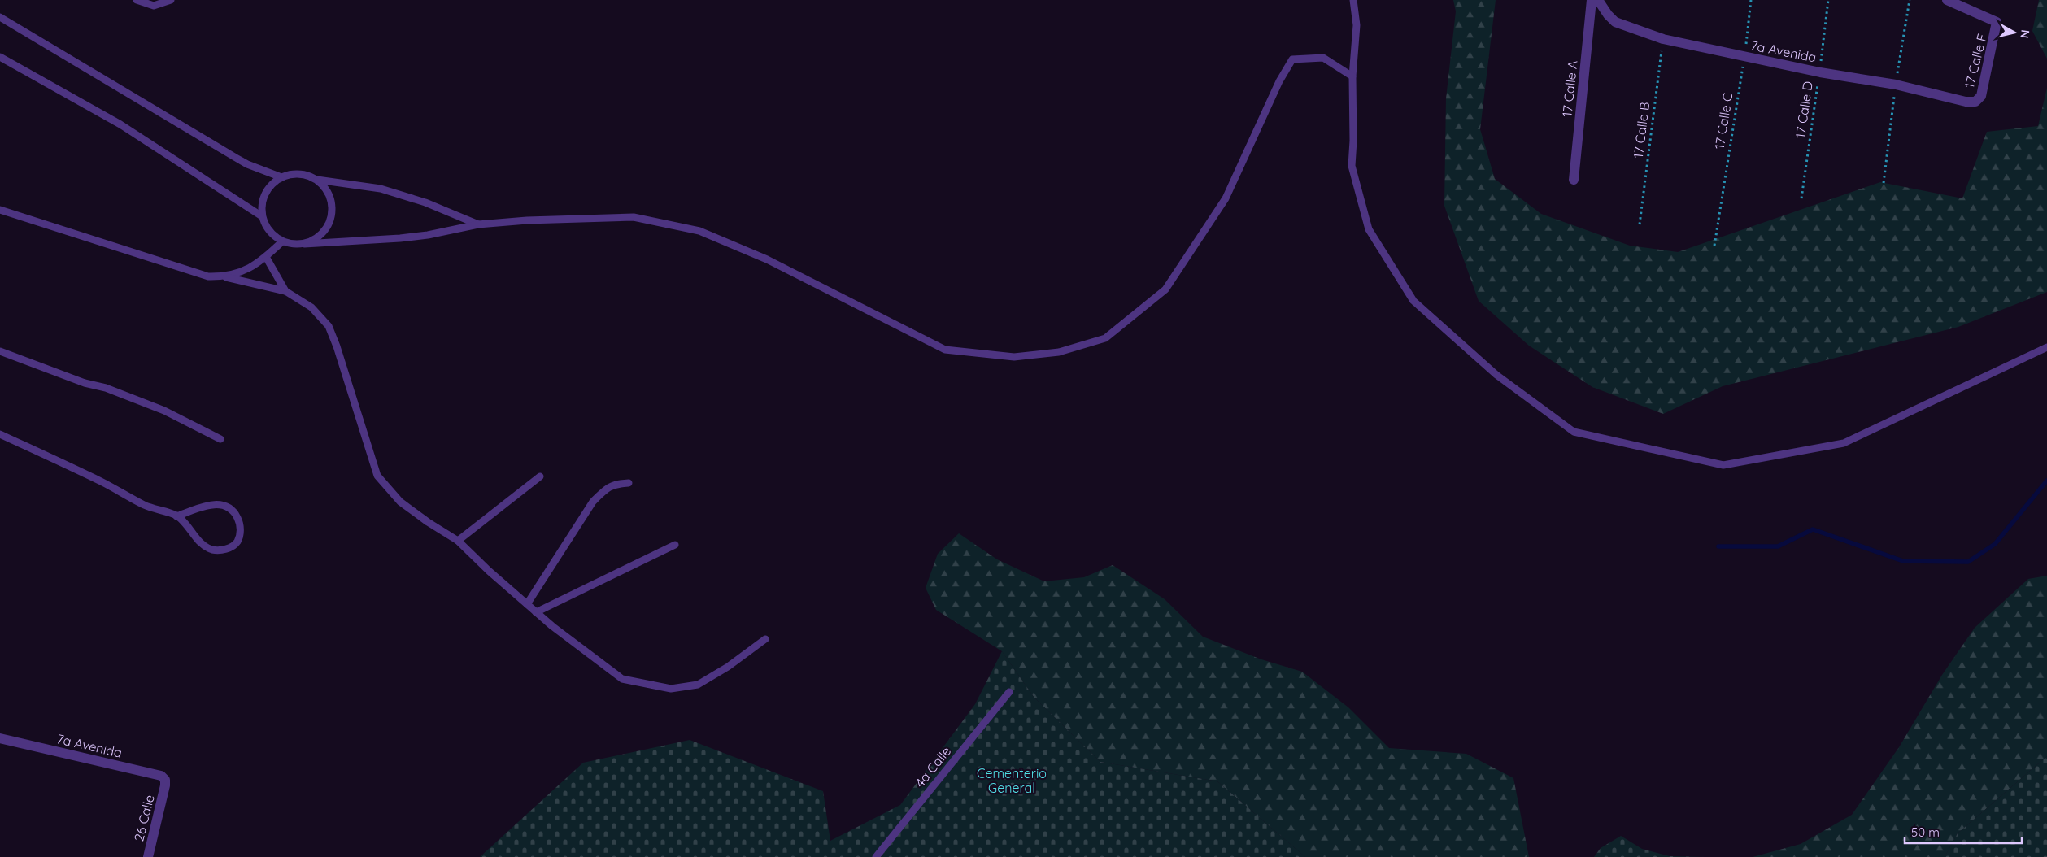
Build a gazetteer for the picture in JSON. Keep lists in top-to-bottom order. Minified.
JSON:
{"streets":{"street":["7a Avenida","17 Calle F","17 Calle A","26 Calle"],"lane":["4a Calle"],"path":["17 Calle D","17 Calle C","17 Calle B"]},"crossings":[["7a Avenida","17 Calle F"],["7a Avenida","17 Calle D"],["7a Avenida","17 Calle C"],["7a Avenida","17 Calle B"],["7a Avenida","26 Calle"]],"parks":["Cementerio General"],"scale_bar":"50 m","north":"right"}
